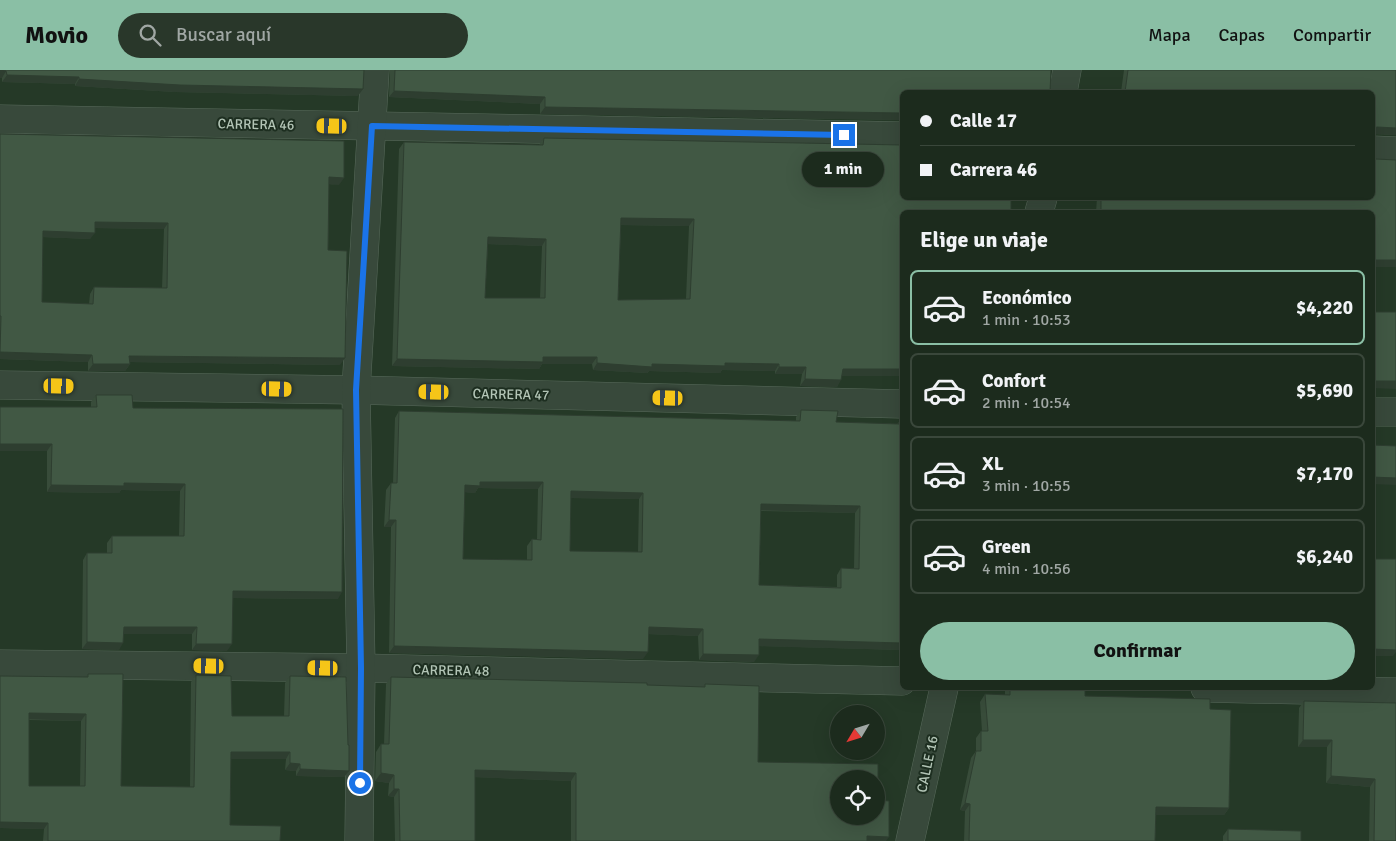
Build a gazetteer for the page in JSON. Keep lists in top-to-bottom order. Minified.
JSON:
{"streets":{"street":["CARRERA 46","CARRERA 47","CARRERA 48","CALLE 16"]},"north":"bottom left","page":{"header":"Movio","search":"Buscar aquí","nav":["Mapa","Capas","Compartir"],"banner":["Calle 17","Carrera 46"],"bubble":"1 min","heading":"Elige un viaje","list":[{"name":"Económico","note":"1 min · 10:53","value":"$4,220"},{"name":"Confort","note":"2 min · 10:54","value":"$5,690"},{"name":"XL","note":"3 min · 10:55","value":"$7,170"},{"name":"Green","note":"4 min · 10:56","value":"$6,240"}],"buttons":"Confirmar"}}
